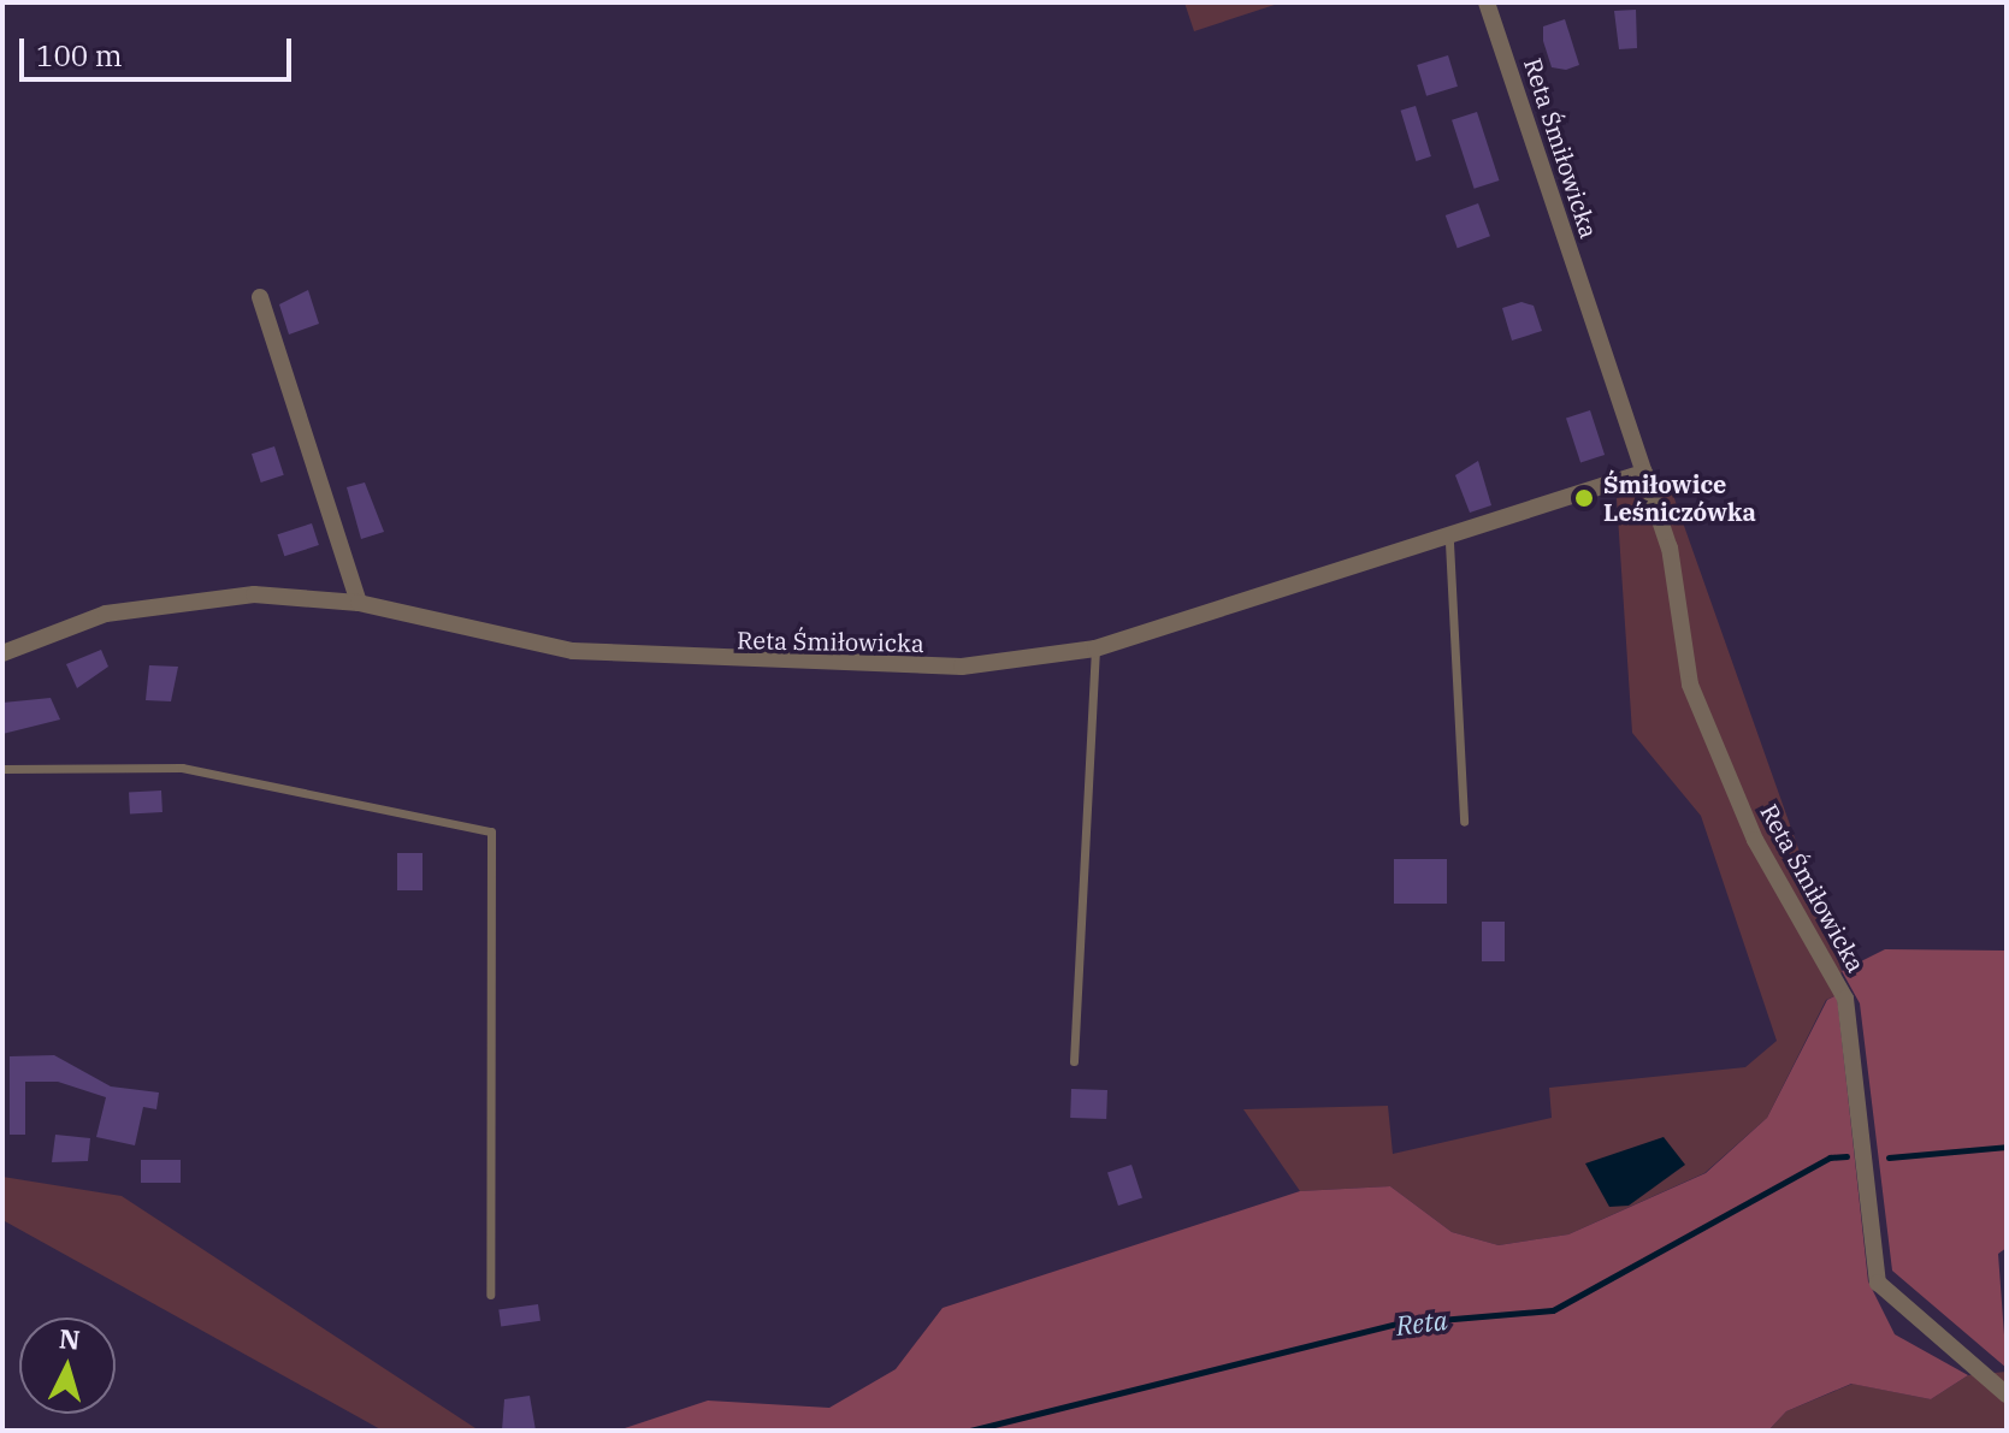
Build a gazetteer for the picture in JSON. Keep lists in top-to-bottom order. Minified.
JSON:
{"streets":{"street":["Reta Śmiłowicka"]},"water":["Reta"],"places":["Śmiłowice Leśniczówka"],"scale_bar":"100 m","north":"top"}
